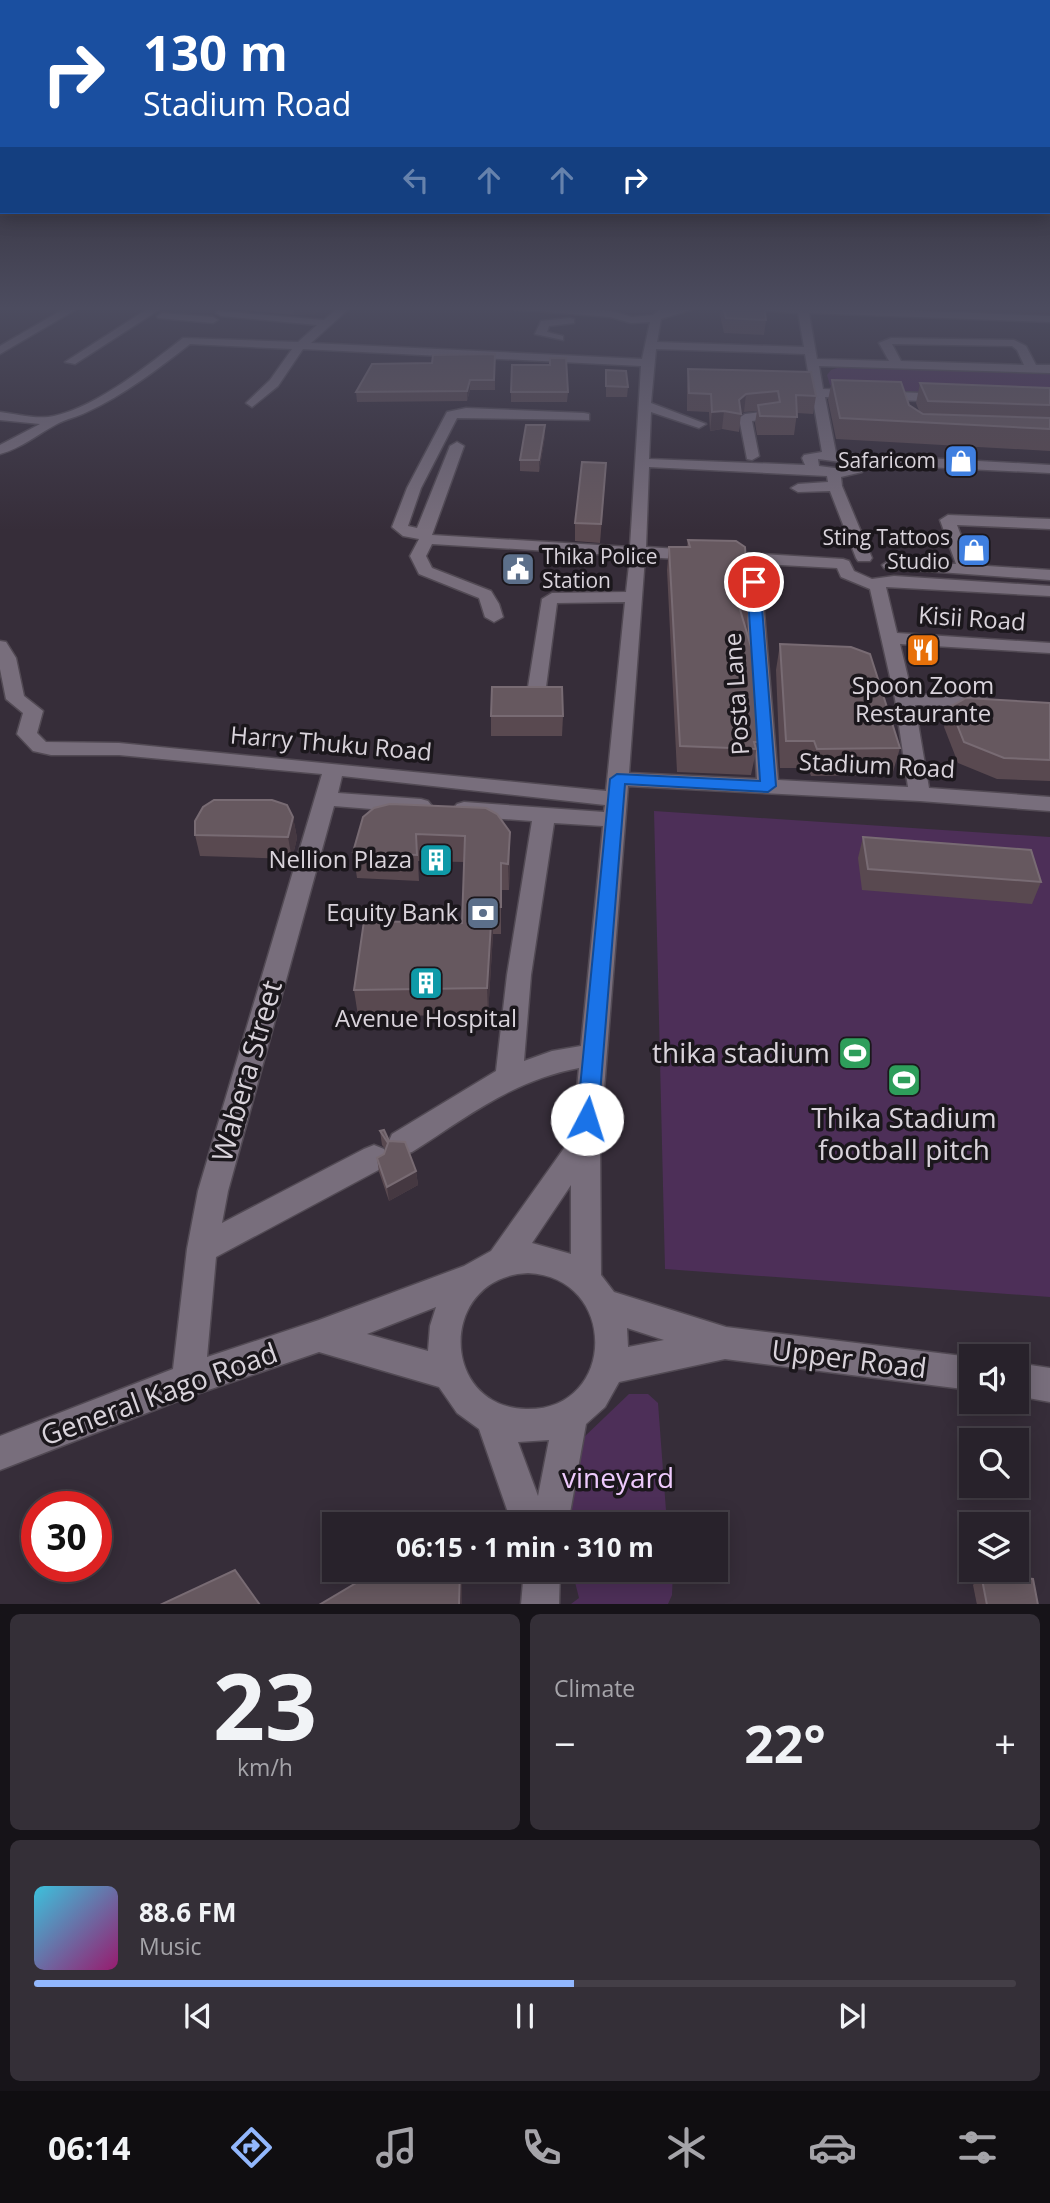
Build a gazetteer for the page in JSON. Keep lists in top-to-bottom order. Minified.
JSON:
{"streets":{"street":["Kisii Road","Posta Lane","Harry Thuku Road","Stadium Road","Wabera Street","Upper Road","General Kago Road"]},"crossings":[["Posta Lane","Stadium Road"],["Harry Thuku Road","Stadium Road"],["Harry Thuku Road","Wabera Street"],["Wabera Street","General Kago Road"]],"parks":["vineyard"],"places":{"shop":["Safaricom","Sting Tattoos Studio"],"public building":["Thika Police Station"],"restaurant":["Spoon Zoom Restaurante"],"building":["Nellion Plaza","Avenue Hospital"],"bank":["Equity Bank"],"sports":["thika stadium","Thika Stadium football pitch"]},"page":{"turn":["130 m","Stadium Road"],"limit":"30","trip":"06:15 · 1 min · 310 m","tile":[["23","km/h"],"Climate"],"heat":["−","22°","+"],"song":["88.6 FM","Music"],"tabs":"06:14"}}
